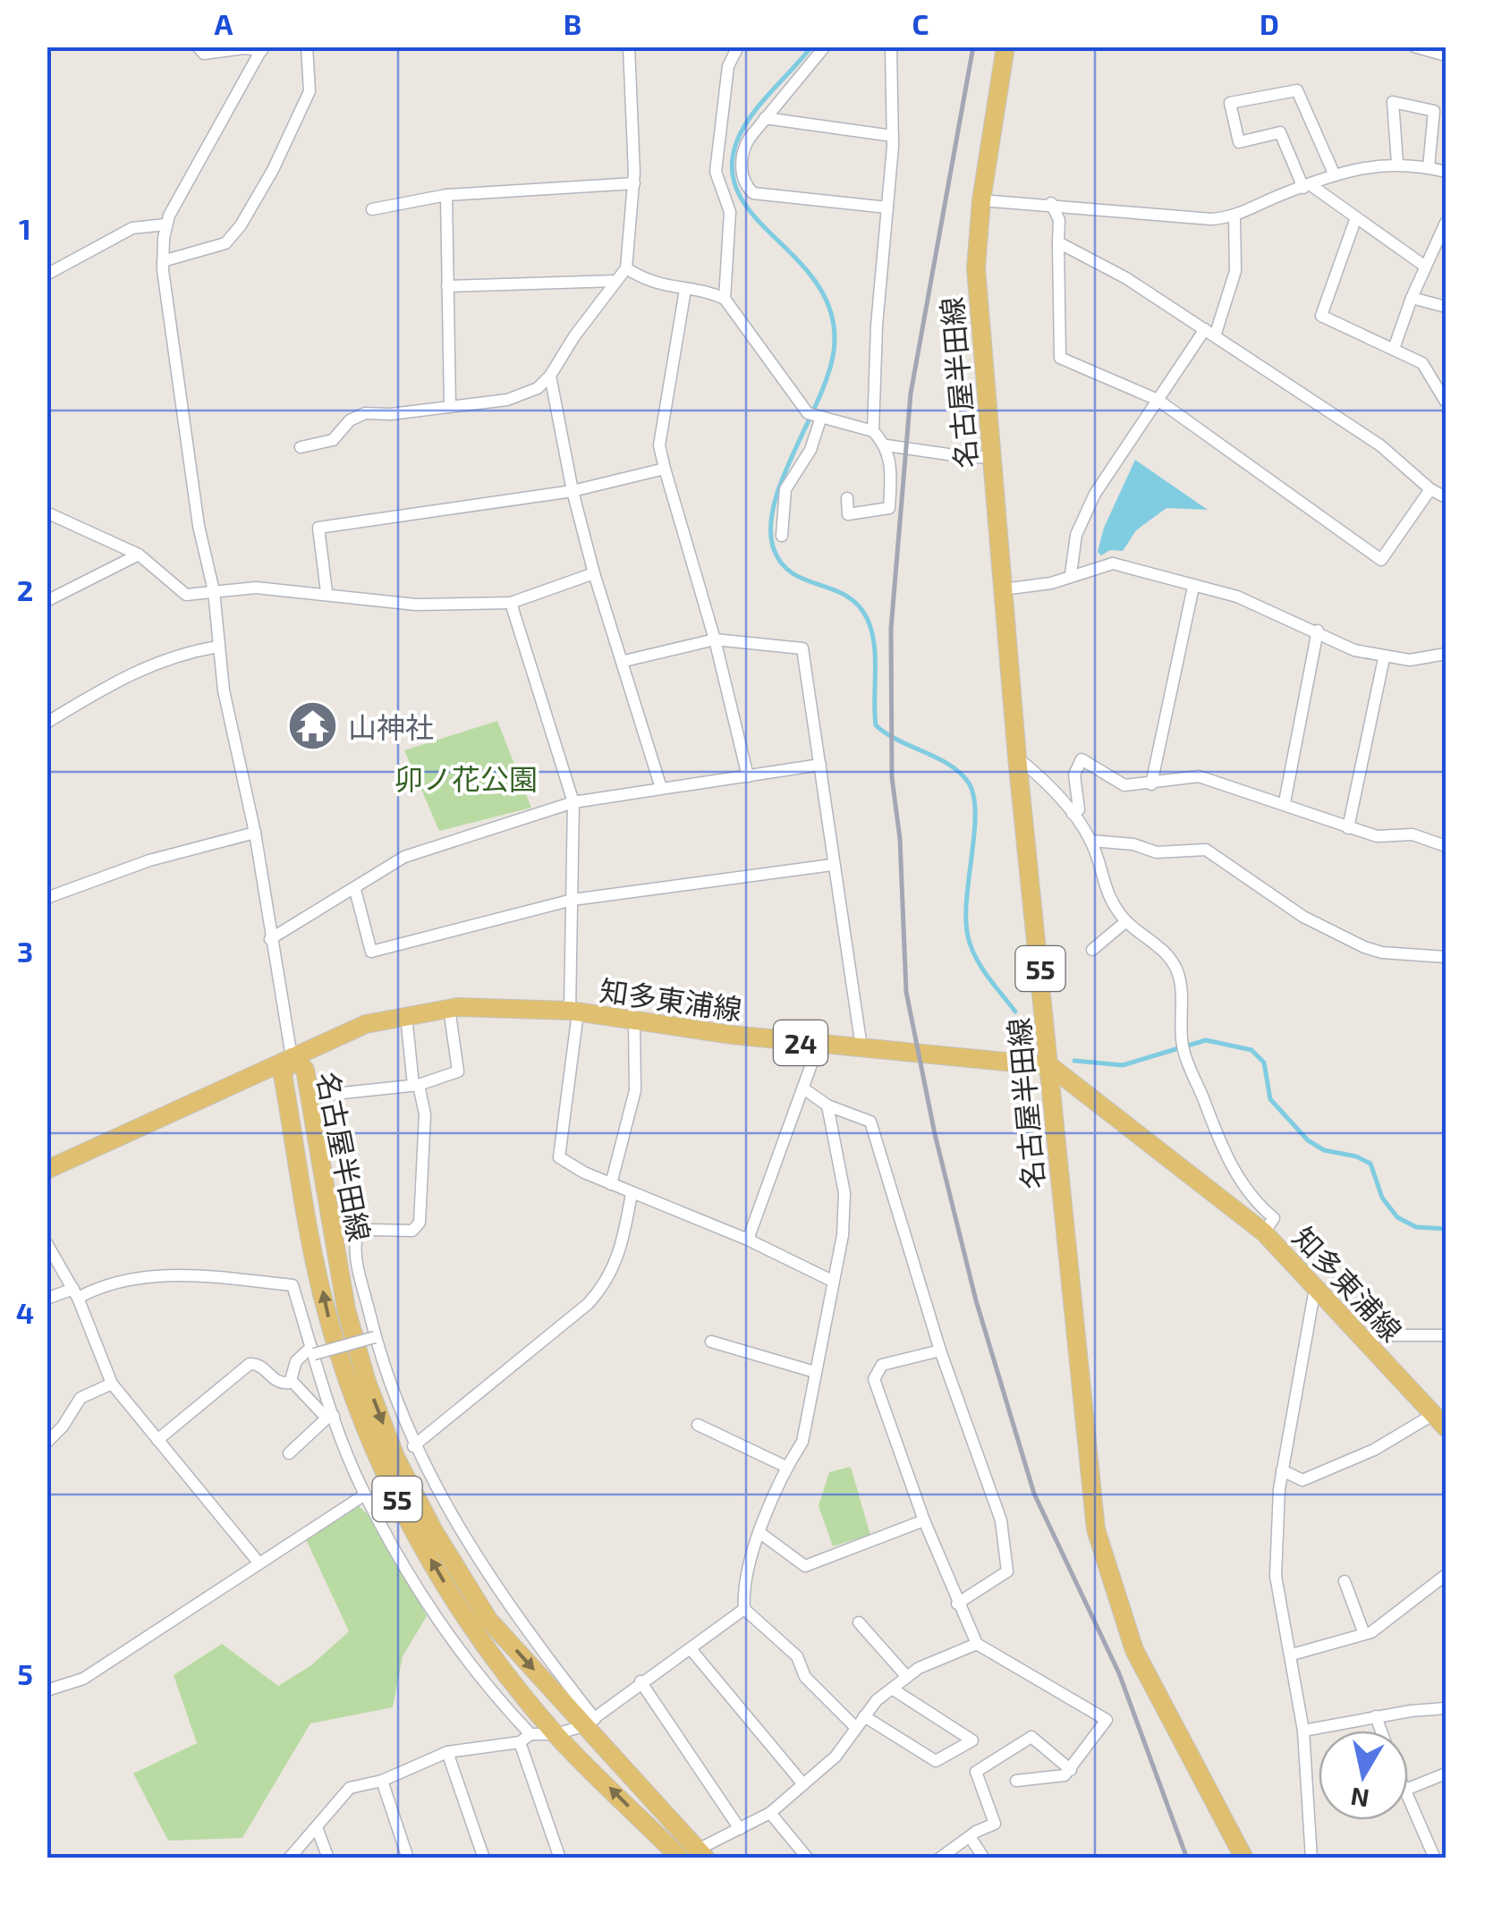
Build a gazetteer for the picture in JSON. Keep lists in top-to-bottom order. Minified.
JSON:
{"streets":{"main road":["名古屋半田線","55","知多東浦線","24"]},"crossings":[["名古屋半田線","知多東浦線"]],"parks":["卯ノ花公園"],"places":{"temple":["山神社"]},"north":"bottom","grid":{"columns":["A","B","C","D"],"rows":["1","2","3","4","5"]}}
